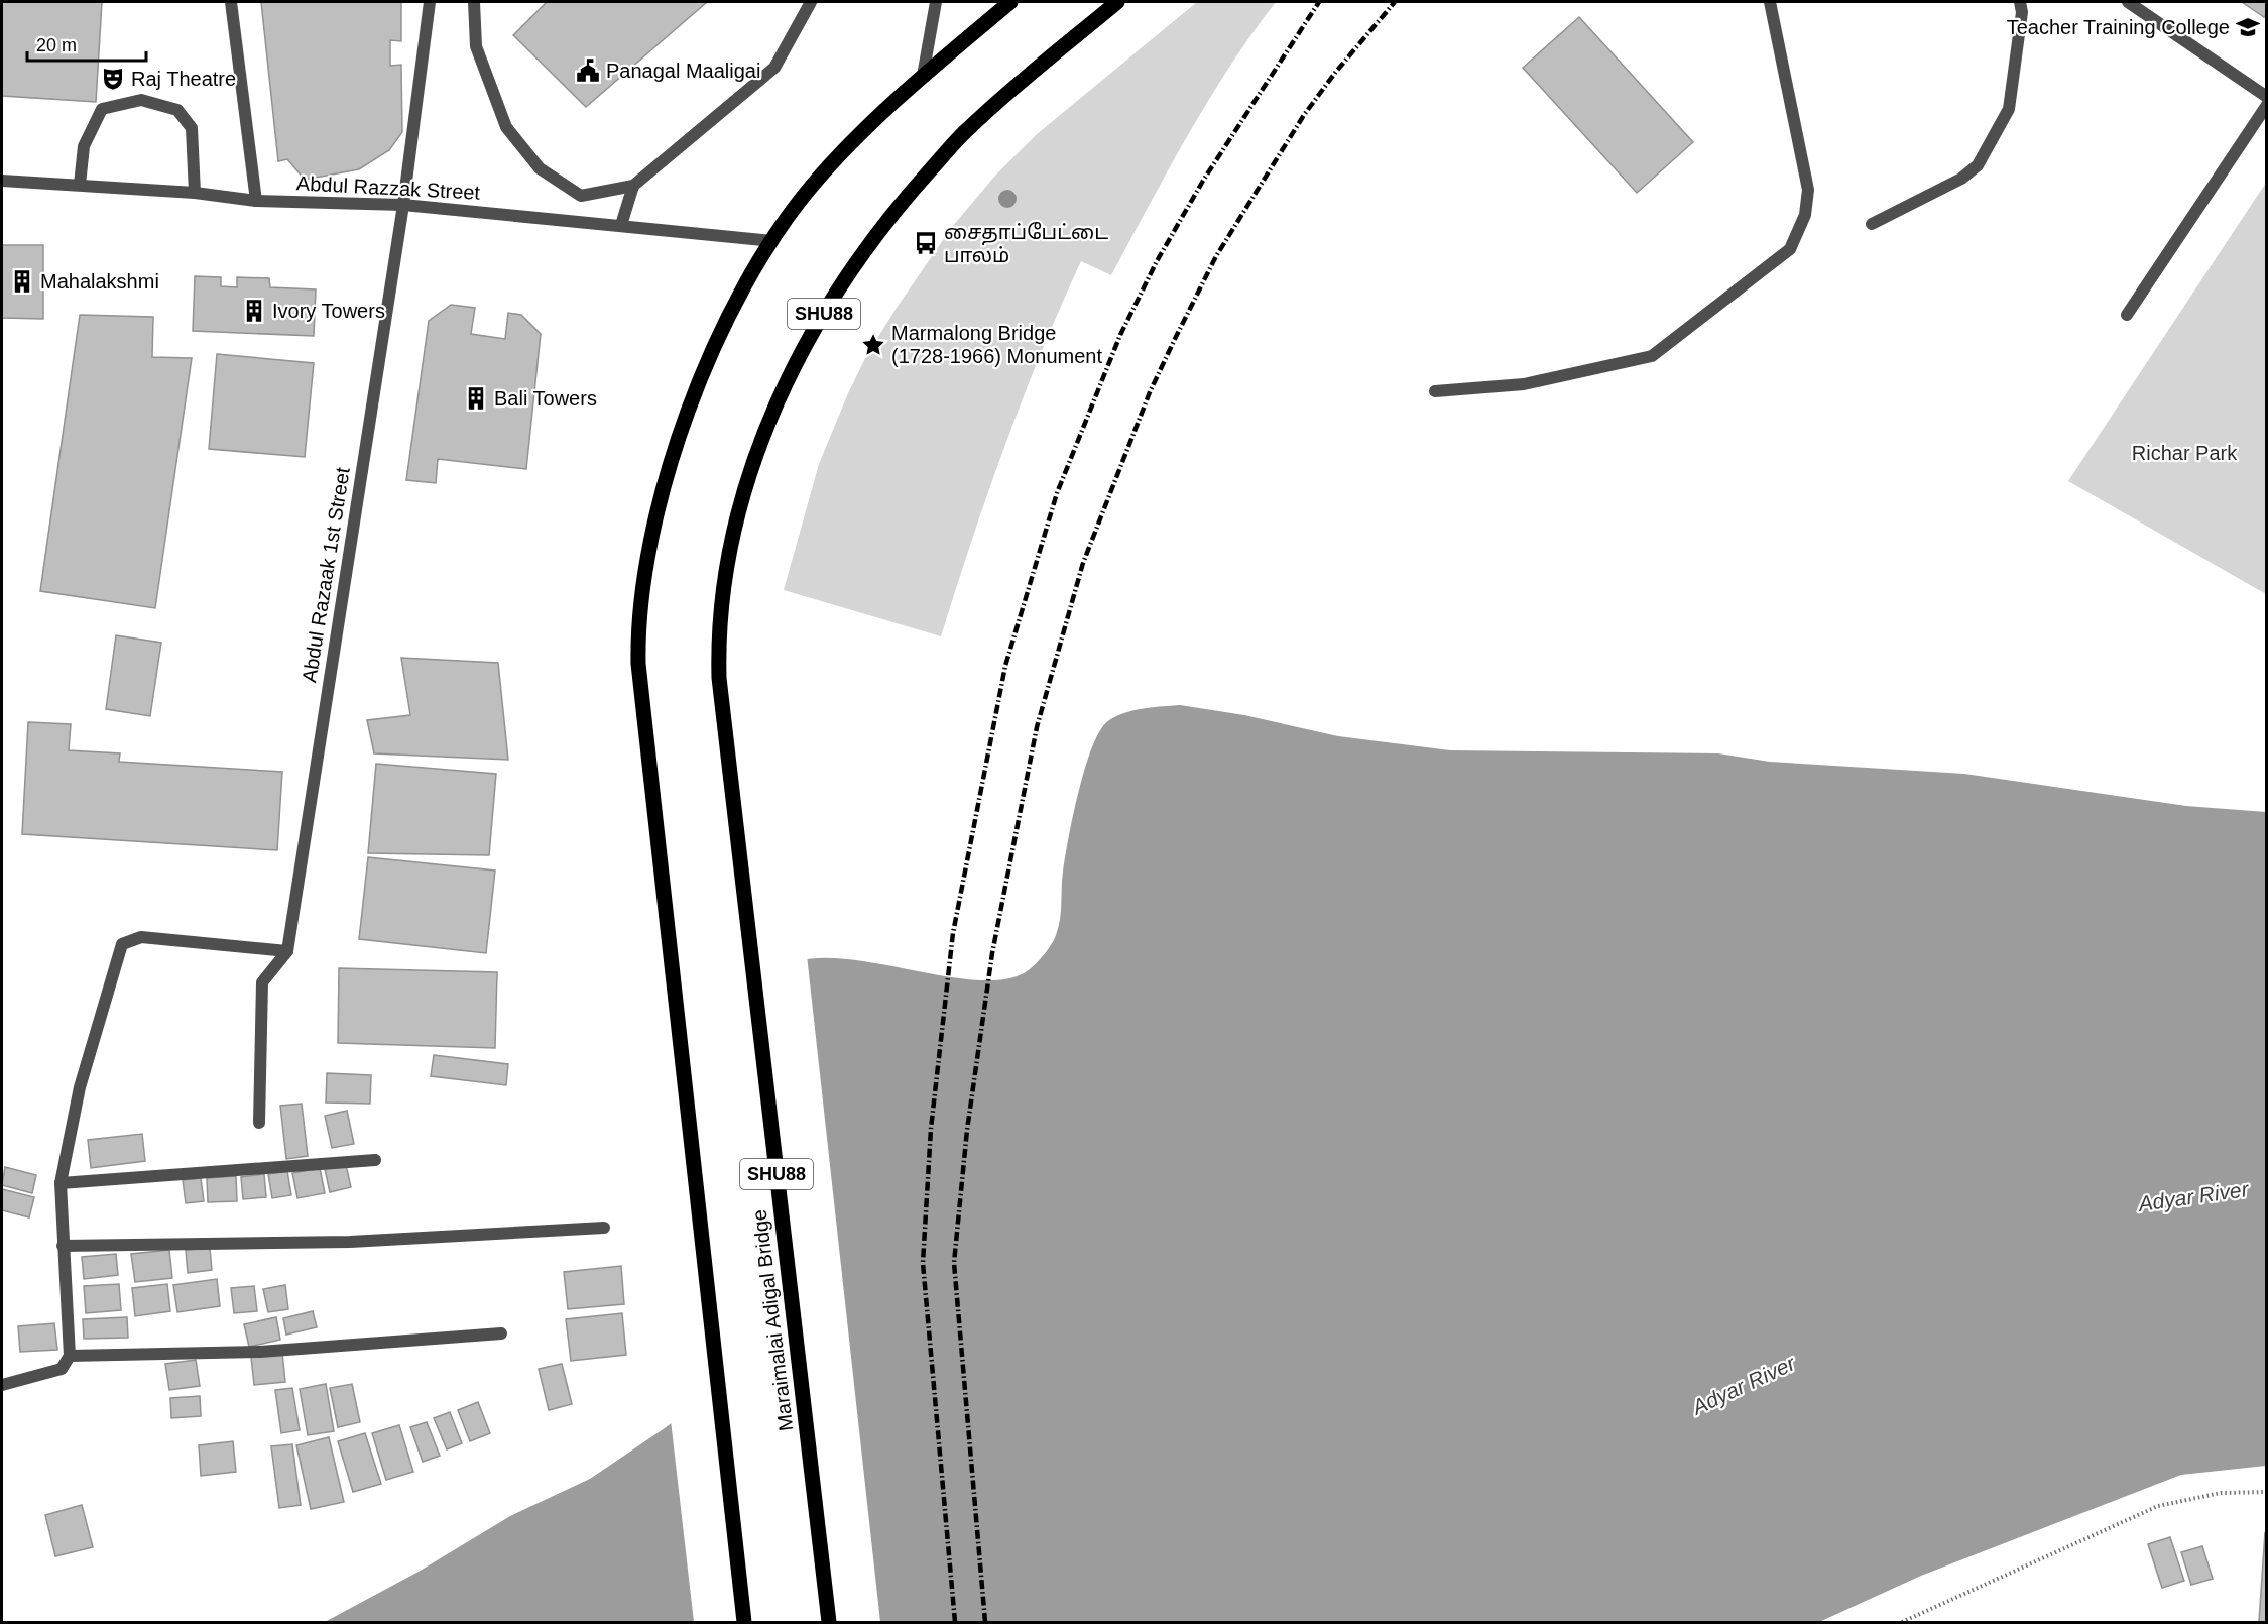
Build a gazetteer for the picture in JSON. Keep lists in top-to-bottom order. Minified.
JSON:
{"streets":{"main road":["SHU88","Maraimalai Adigal Bridge"],"street":["Abdul Razzak Street","Abdul Razaak 1st Street"]},"crossings":[["Abdul Razzak Street","Abdul Razaak 1st Street"]],"water":["Adyar River"],"parks":["Richar Park"],"places":{"school or university":["Teacher Training College"],"public building":["Panagal Maaligai"],"theatre":["Raj Theatre"],"bus stop":["சைதாப்பேட்டை பாலம்"],"building":["Mahalakshmi","Ivory Towers","Bali Towers"],"place":["Marmalong Bridge (1728-1966) Monument"]},"scale_bar":"20 m"}
